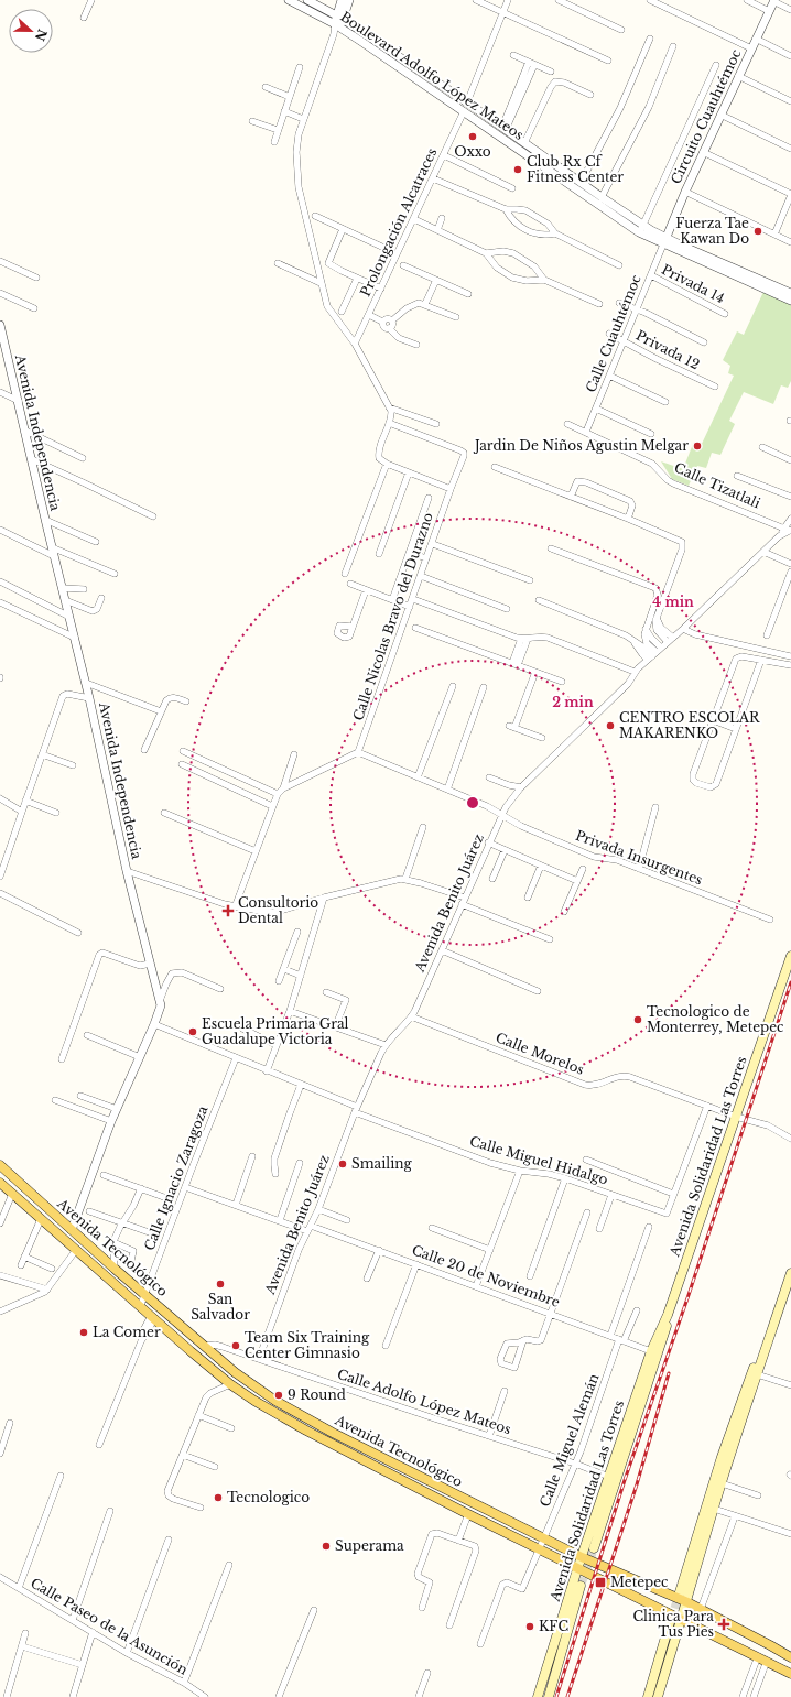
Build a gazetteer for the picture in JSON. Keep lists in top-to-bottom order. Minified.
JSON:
{"streets":{"main road":["Avenida Solidaridad Las Torres","Avenida Tecnológico"],"street":["Boulevard Adolfo López Mateos","Circuito Cuauhtémoc","Prolongación Alcatraces","Privada 14","Calle Cuauhtémoc","Privada 12","Avenida Independencia","Calle Tizatlali","Calle Nicolas Bravo del Durazno","Privada Insurgentes","Avenida Benito Juárez","Calle Morelos","Calle Miguel Hidalgo","Calle Ignacio Zaragoza","Calle 20 de Noviembre","Calle Adolfo López Mateos","Calle Miguel Alemán","Calle Paseo de la Asunción"]},"crossings":[["Boulevard Adolfo López Mateos","Circuito Cuauhtémoc"],["Boulevard Adolfo López Mateos","Prolongación Alcatraces"],["Boulevard Adolfo López Mateos","Calle Cuauhtémoc"],["Circuito Cuauhtémoc","Calle Cuauhtémoc"],["Privada 14","Calle Cuauhtémoc"],["Calle Cuauhtémoc","Privada 12"],["Calle Cuauhtémoc","Calle Tizatlali"],["Avenida Independencia","Calle Miguel Hidalgo"],["Avenida Independencia","Avenida Tecnológico"],["Calle Tizatlali","Avenida Benito Juárez"],["Calle Nicolas Bravo del Durazno","Privada Insurgentes"],["Privada Insurgentes","Avenida Benito Juárez"],["Avenida Benito Juárez","Calle Morelos"],["Avenida Benito Juárez","Calle Miguel Hidalgo"],["Avenida Benito Juárez","Calle 20 de Noviembre"],["Avenida Benito Juárez","Calle Adolfo López Mateos"],["Calle Morelos","Avenida Solidaridad Las Torres"],["Avenida Solidaridad Las Torres","Avenida Tecnológico"],["Avenida Solidaridad Las Torres","Calle 20 de Noviembre"],["Avenida Solidaridad Las Torres","Calle Adolfo López Mateos"],["Calle Miguel Hidalgo","Calle Ignacio Zaragoza"],["Calle Ignacio Zaragoza","Avenida Tecnológico"],["Calle Ignacio Zaragoza","Calle 20 de Noviembre"],["Avenida Tecnológico","Calle Adolfo López Mateos"],["Avenida Tecnológico","Calle Miguel Alemán"],["Calle 20 de Noviembre","Calle Miguel Alemán"],["Calle Adolfo López Mateos","Calle Miguel Alemán"]],"places":{"other":["Oxxo","Club Rx Cf Fitness Center","Fuerza Tae Kawan Do","Jardin De Niños Agustin Melgar","CENTRO ESCOLAR MAKARENKO","Tecnologico de Monterrey, Metepec","Escuela Primaria Gral Guadalupe Victoria","Smailing","San Salvador","La Comer","Team Six Training Center Gimnasio","9 Round","Tecnologico","Superama","KFC"],"health":["Consultorio Dental","Clinica Para Tus Pies"],"transit":["Metepec"]},"north":"right","rings":["4 min","2 min"]}
